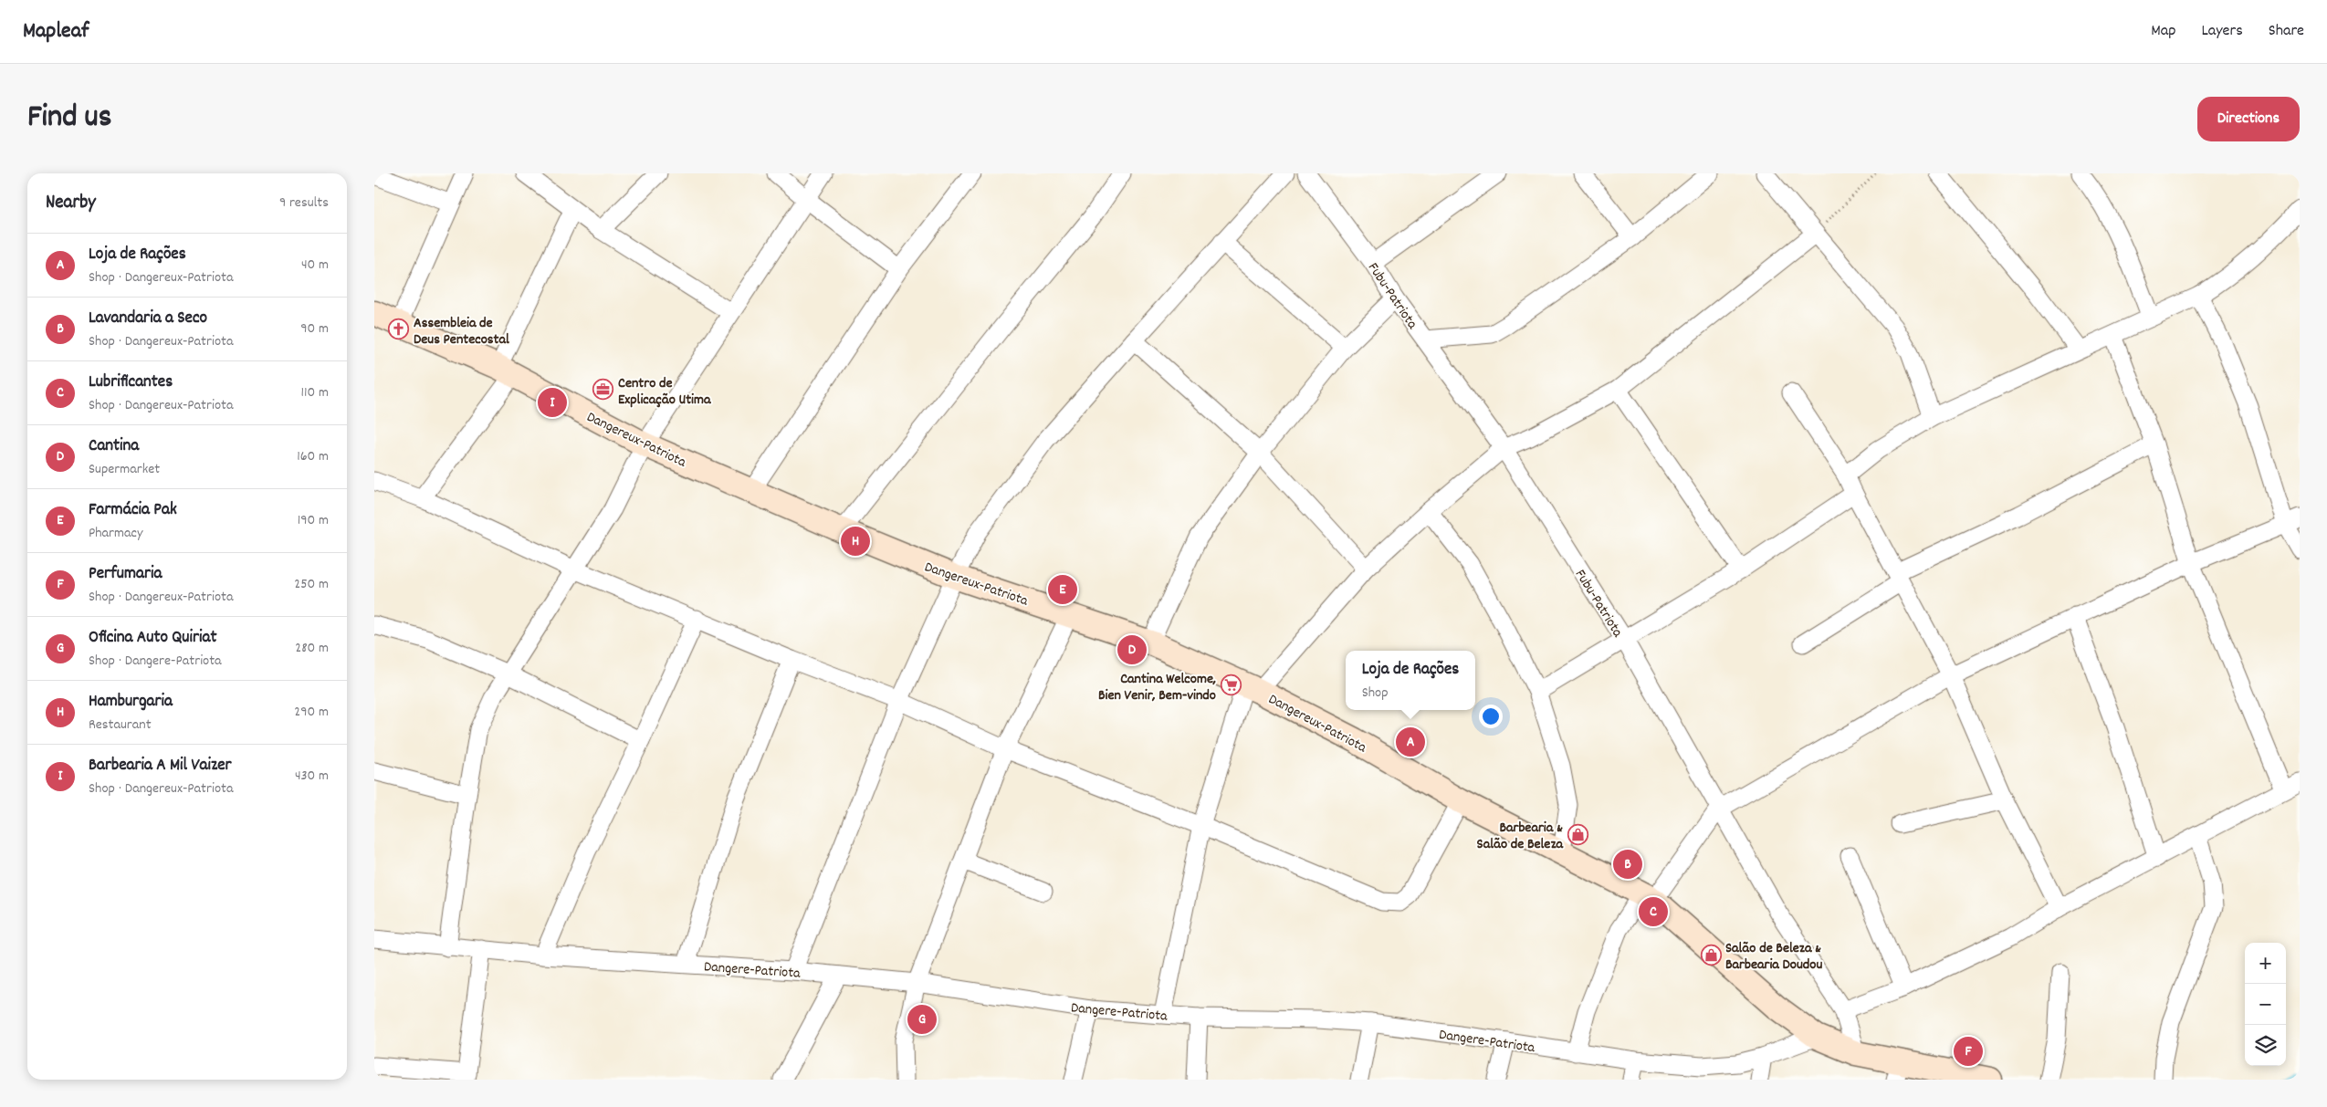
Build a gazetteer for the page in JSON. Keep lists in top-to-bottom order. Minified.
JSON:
{"streets":{"street":["Fubu-Patriota","Dangereux-Patriota","Dangere-Patriota"]},"crossings":[["Dangereux-Patriota","Dangere-Patriota"]],"places":{"church":["Assembleia de Deus Pentecostal"],"office":["Centro de Explicação Utima"],"supermarket":["Cantina Welcome, Bien Venir, Bem-vindo"],"shop":["Barbearia & Salão de Beleza","Salão de Beleza & Barbearia Doudou"]},"page":{"header":"Mapleaf","nav":["Map","Layers","Share"],"title":"Find us","buttons":"Directions","heading":["Nearby","9 results"],"list":[{"mark":"A","name":"Loja de Rações","note":"Shop · Dangereux-Patriota","value":"40 m"},{"mark":"B","name":"Lavandaria a Seco","note":"Shop · Dangereux-Patriota","value":"90 m"},{"mark":"C","name":"Lubrificantes","note":"Shop · Dangereux-Patriota","value":"110 m"},{"mark":"D","name":"Cantina","note":"Supermarket","value":"160 m"},{"mark":"E","name":"Farmácia Pak","note":"Pharmacy","value":"190 m"},{"mark":"F","name":"Perfumaria","note":"Shop · Dangereux-Patriota","value":"250 m"},{"mark":"G","name":"Oficina Auto Quiriat","note":"Shop · Dangere-Patriota","value":"280 m"},{"mark":"H","name":"Hamburgaria","note":"Restaurant","value":"290 m"},{"mark":"I","name":"Barbearia A Mil Vaizer","note":"Shop · Dangereux-Patriota","value":"430 m"}],"pins":["I","H","E","D","A","B","C","G","F"],"popup":["Loja de Rações","Shop"],"map_buttons":["+","−"]}}
